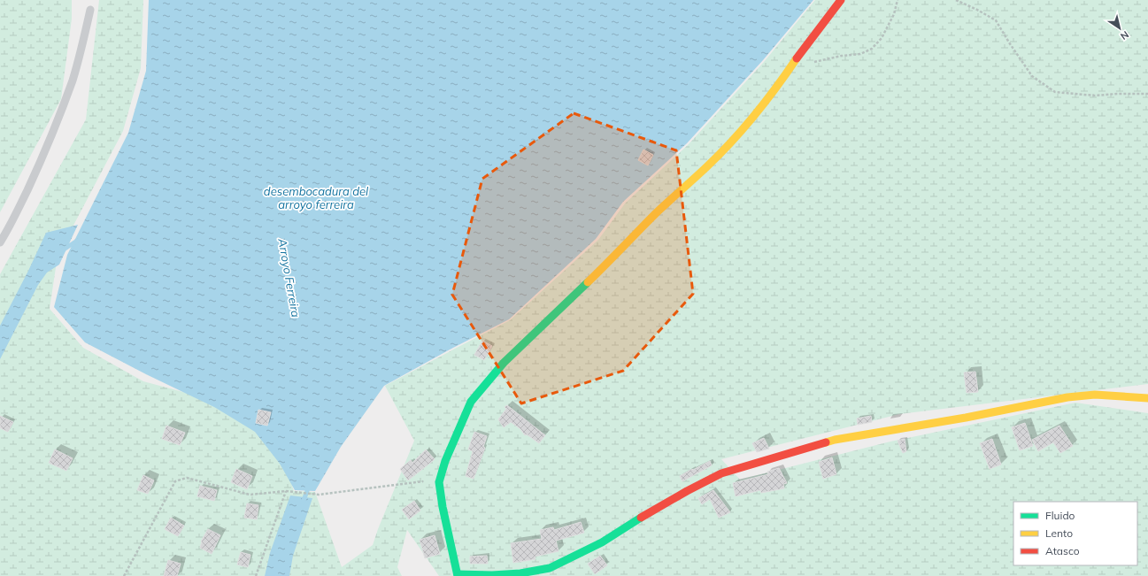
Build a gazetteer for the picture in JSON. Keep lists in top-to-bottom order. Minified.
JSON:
{"water":["desembocadura del arroyo ferreira","Arroyo Ferreira"],"legend":["Fluido","Lento","Atasco"],"north":"bottom right"}
